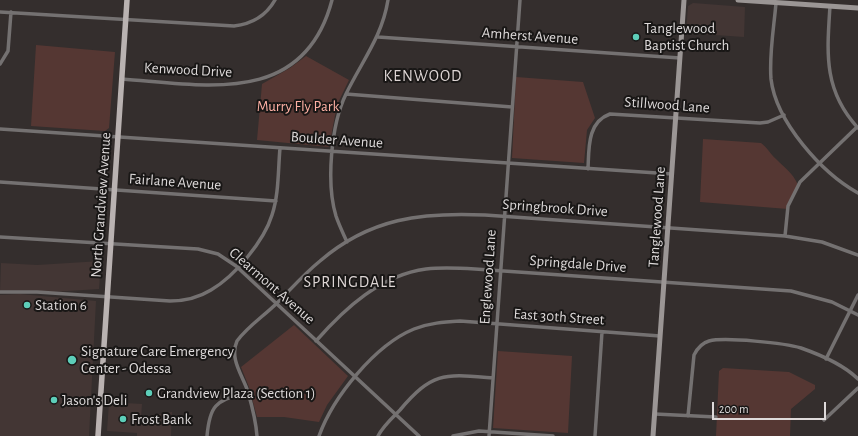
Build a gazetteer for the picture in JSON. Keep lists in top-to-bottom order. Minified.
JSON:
{"streets":{"main road":["North Grandview Avenue","Tanglewood Lane"],"street":["Amherst Avenue","Kenwood Drive","Stillwood Lane","Boulder Avenue","Fairlane Avenue","Springbrook Drive","Springdale Drive","Englewood Lane","Clearmont Avenue","East 30th Street"]},"crossings":[["Amherst Avenue","Tanglewood Lane"],["Amherst Avenue","Englewood Lane"],["Kenwood Drive","North Grandview Avenue"],["Stillwood Lane","Boulder Avenue"],["Stillwood Lane","Tanglewood Lane"],["Boulder Avenue","North Grandview Avenue"],["Boulder Avenue","Tanglewood Lane"],["Boulder Avenue","Englewood Lane"],["Fairlane Avenue","North Grandview Avenue"],["North Grandview Avenue","Clearmont Avenue"],["Springbrook Drive","Tanglewood Lane"],["Springbrook Drive","Englewood Lane"],["Springbrook Drive","Clearmont Avenue"],["Tanglewood Lane","Springdale Drive"],["Tanglewood Lane","East 30th Street"],["Springdale Drive","Englewood Lane"],["Springdale Drive","Clearmont Avenue"],["Englewood Lane","East 30th Street"],["Clearmont Avenue","East 30th Street"]],"districts":["KENWOOD","SPRINGDALE"],"parks":["Murry Fly Park"],"places":["Tanglewood Baptist Church","Station 6","Signature Care Emergency Center - Odessa","Grandview Plaza (Section 1)","Jason's Deli","Frost Bank"],"scale_bar":"200 m"}
